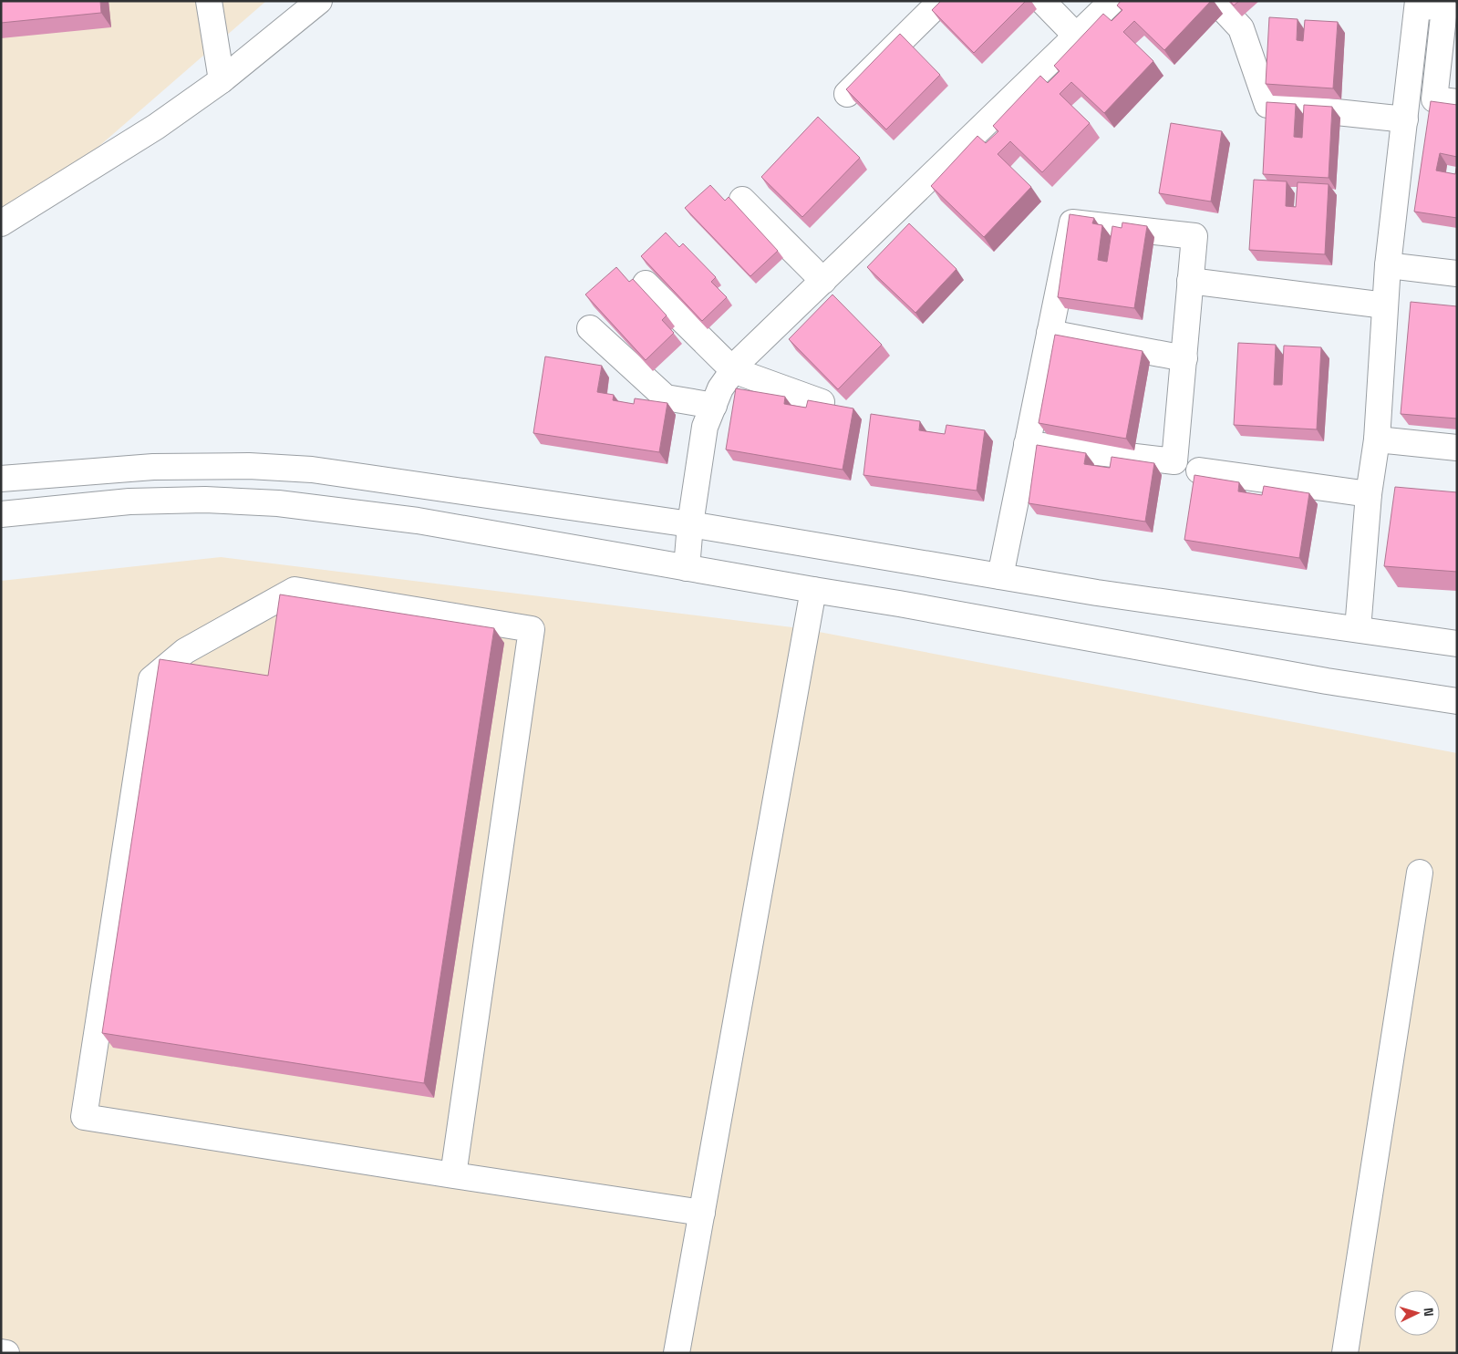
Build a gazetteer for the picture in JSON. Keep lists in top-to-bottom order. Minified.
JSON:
{"north":"right"}
